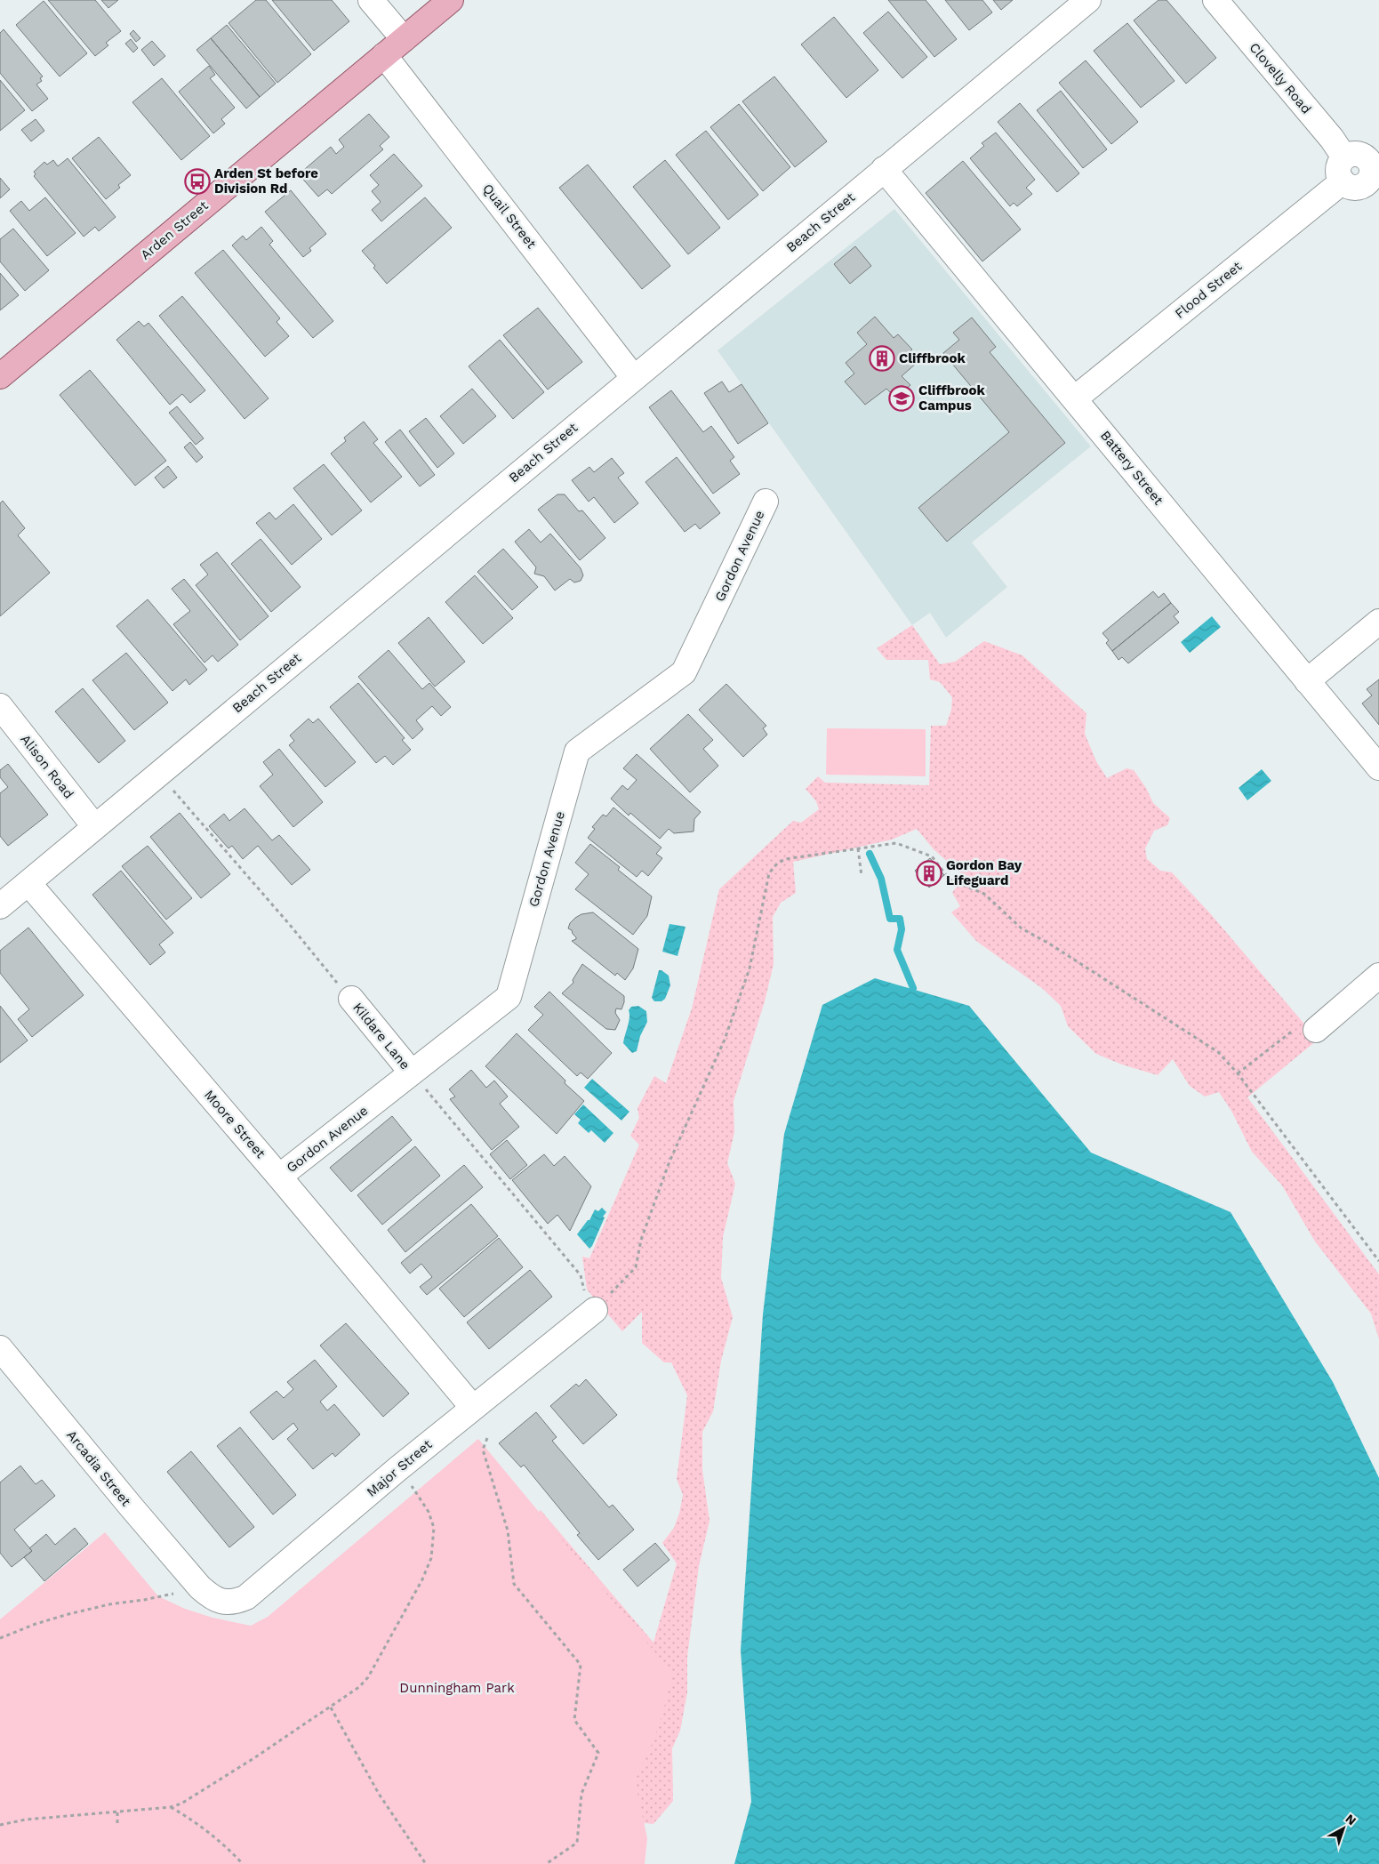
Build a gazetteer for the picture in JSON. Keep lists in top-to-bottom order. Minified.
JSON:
{"streets":{"main road":["Arden Street"],"street":["Clovelly Road","Quail Street","Beach Street","Flood Street","Battery Street","Gordon Avenue","Alison Road","Kildare Lane","Moore Street","Arcadia Street","Major Street"]},"crossings":[["Quail Street","Beach Street"],["Quail Street","Arden Street"],["Beach Street","Battery Street"],["Beach Street","Alison Road"],["Beach Street","Moore Street"],["Flood Street","Battery Street"],["Gordon Avenue","Kildare Lane"],["Gordon Avenue","Moore Street"],["Moore Street","Major Street"],["Arcadia Street","Major Street"]],"parks":["Dunningham Park"],"places":{"bus stop":["Arden St before Division Rd"],"building":["Cliffbrook","Gordon Bay Lifeguard"],"school or university":["Cliffbrook Campus"]},"north":"top right"}
